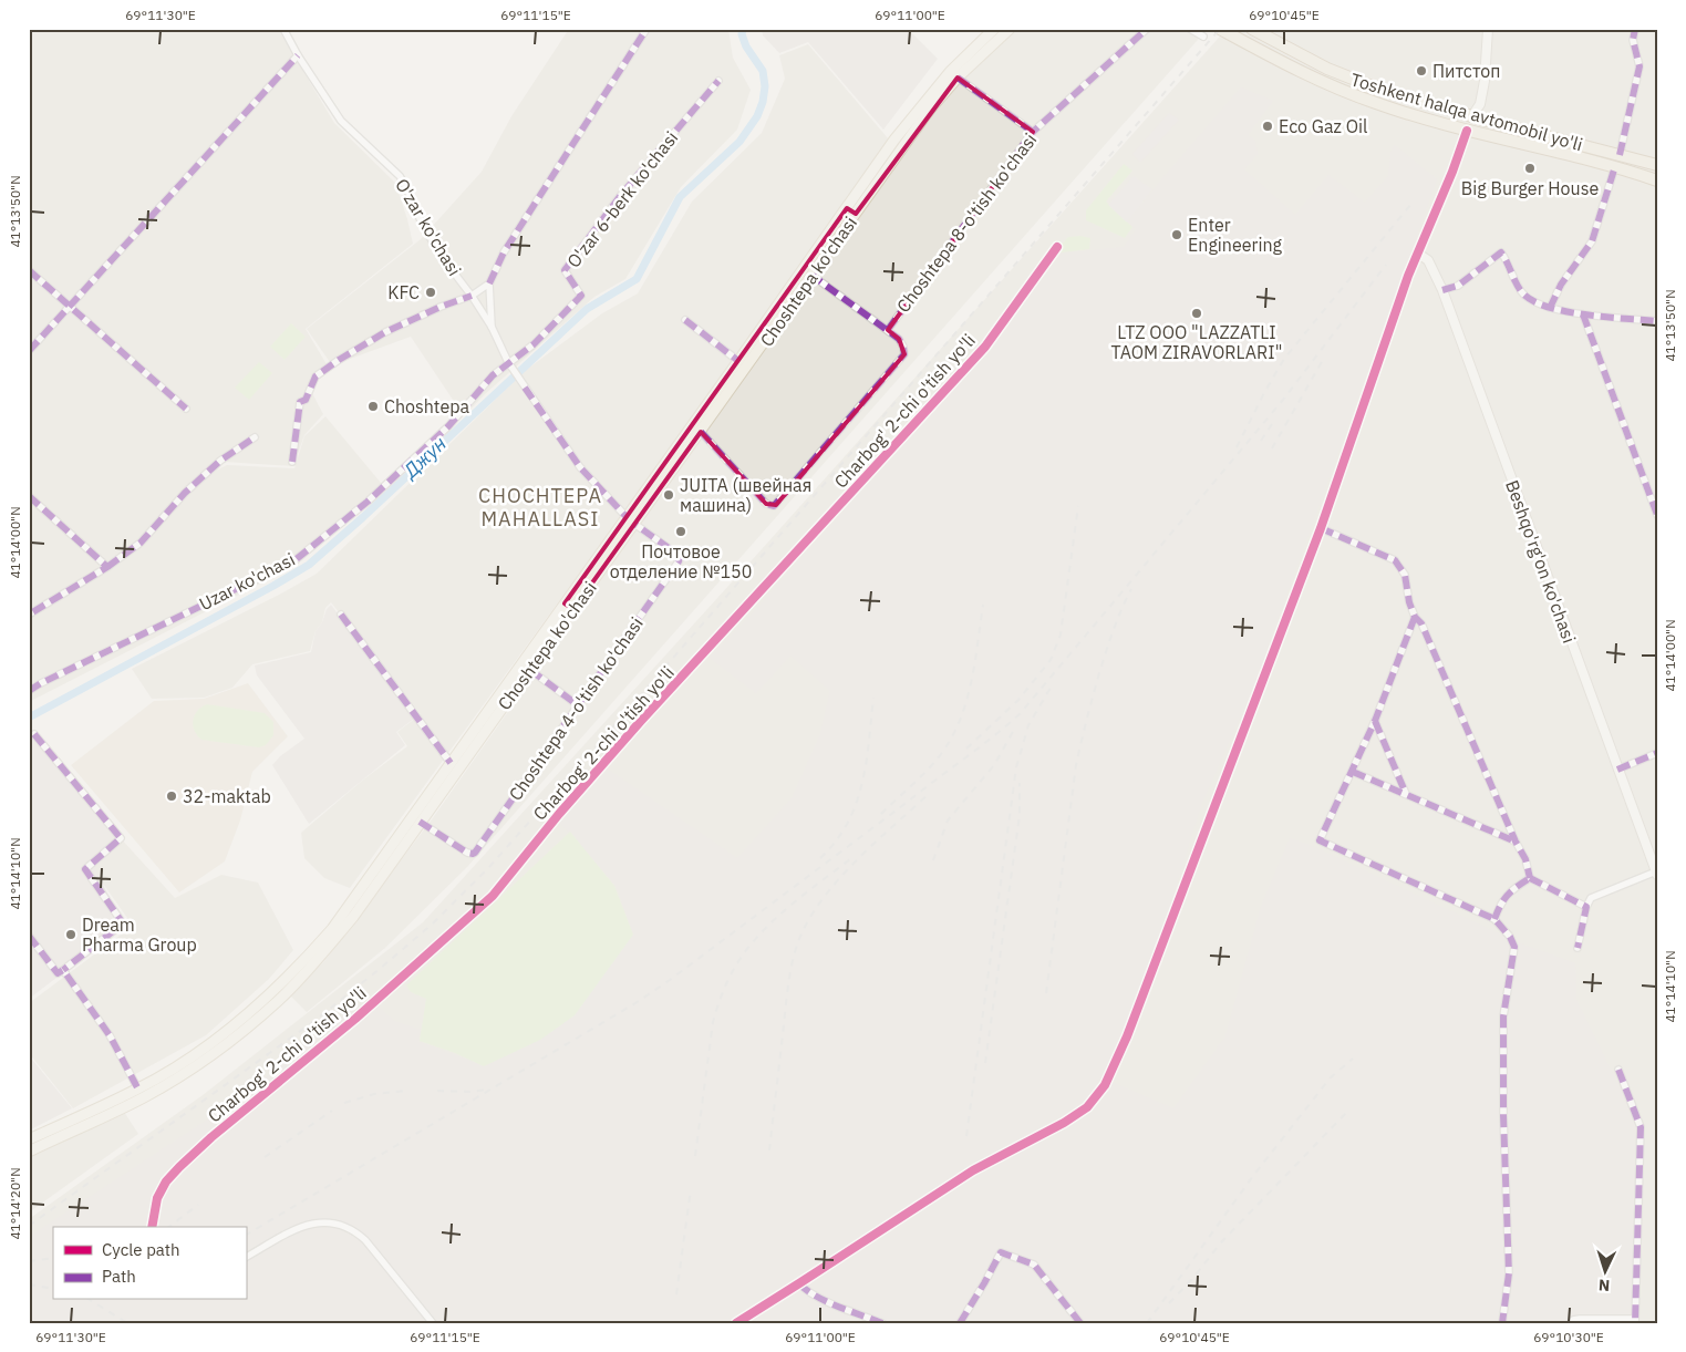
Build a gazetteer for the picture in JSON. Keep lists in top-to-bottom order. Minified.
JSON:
{"streets":{"highway":["Toshkent halqa avtomobil yo'li"],"main road":["Choshtepa ko'chasi"],"street":["O'zar 6-berk ko'chasi","Choshtepa 8-o'tish ko'chasi","O'zar ko'chasi","Charbog' 2-chi o'tish yo'li","Beshqo'rg'on ko'chasi","Uzar ko'chasi","Choshtepa 4-o'tish ko'chasi"]},"crossings":[["O'zar 6-berk ko'chasi","Uzar ko'chasi"],["Choshtepa ko'chasi","Choshtepa 4-o'tish ko'chasi"]],"districts":["CHOCHTEPA MAHALLASI"],"water":["Джун"],"places":["Питстоп","Eco Gaz Oil","Big Burger House","Enter Engineering","KFC","LTZ OOO \"LAZZATLI TAOM ZIRAVORLARI\"","Choshtepa","JUITA (швейная машина)","Почтовое отделение №150","32-maktab","Dream Pharma Group"],"legend":["Cycle path","Path"],"north":"bottom","coordinates":["69°11'30\"E","69°11'15\"E","69°11'00\"E","69°10'45\"E","41°13'50\"N","41°14'00\"N","41°14'10\"N","41°14'20\"N","69°10'30\"E"]}
